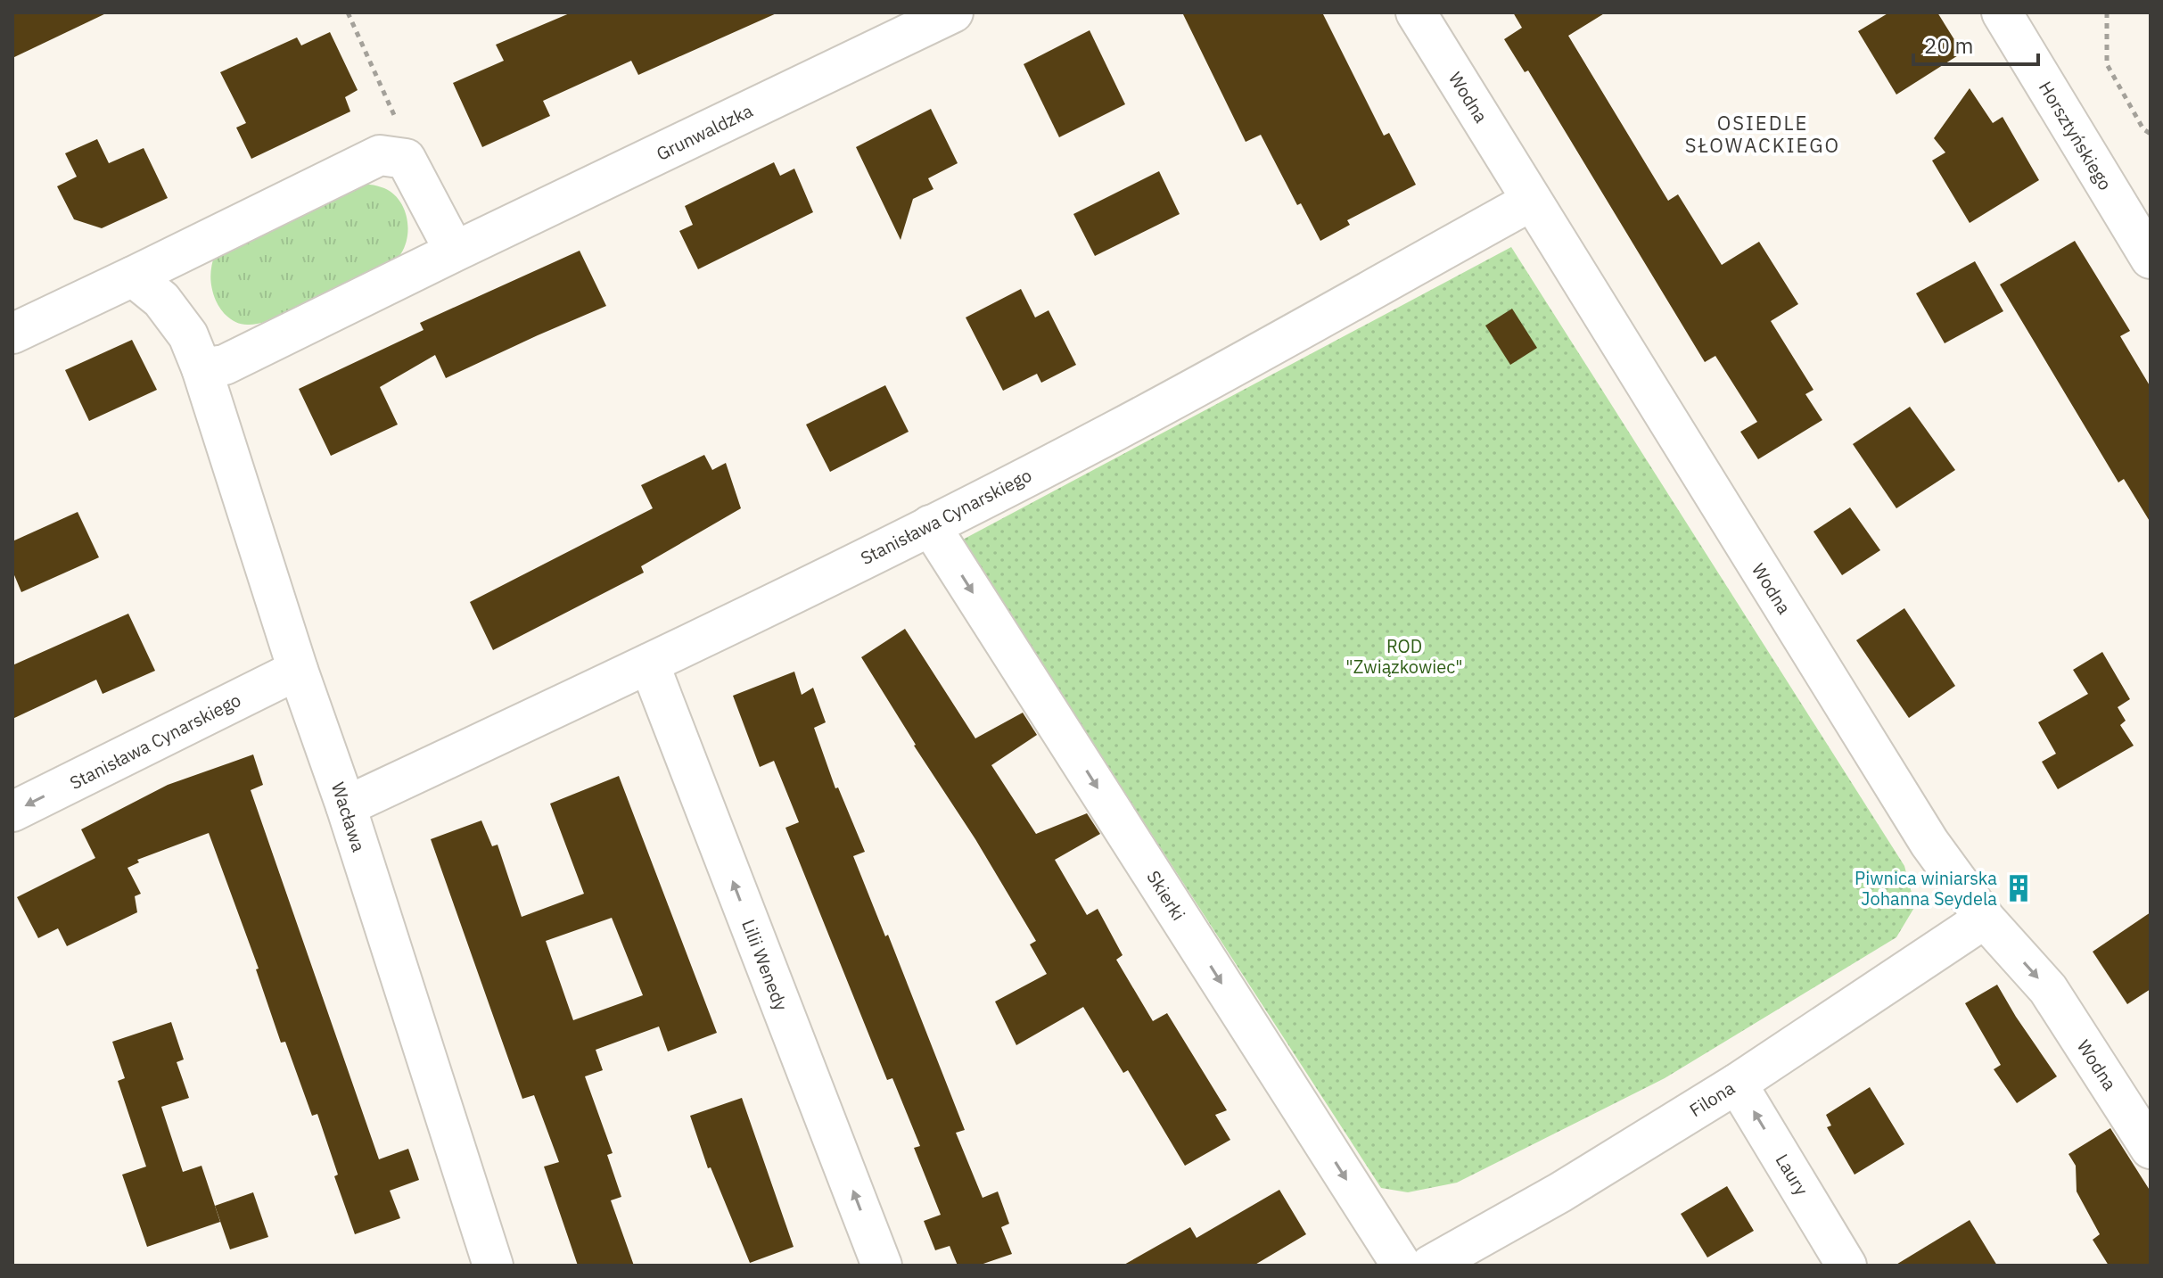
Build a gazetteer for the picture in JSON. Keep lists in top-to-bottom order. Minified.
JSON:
{"streets":{"street":["Wodna","Grunwaldzka","Horsztyńskiego","Stanisława Cynarskiego","Wacława","Skierki","Lilii Wenedy","Filona","Laury"]},"crossings":[["Wodna","Stanisława Cynarskiego"],["Wodna","Filona"],["Grunwaldzka","Wacława"],["Stanisława Cynarskiego","Wacława"],["Stanisława Cynarskiego","Skierki"],["Stanisława Cynarskiego","Lilii Wenedy"],["Filona","Laury"]],"one_way":["Skierki","Lilii Wenedy","Laury"],"districts":["OSIEDLE SŁOWACKIEGO"],"parks":["ROD \"Związkowiec\""],"places":{"building":["Piwnica winiarska Johanna Seydela"]},"scale_bar":"20 m"}
